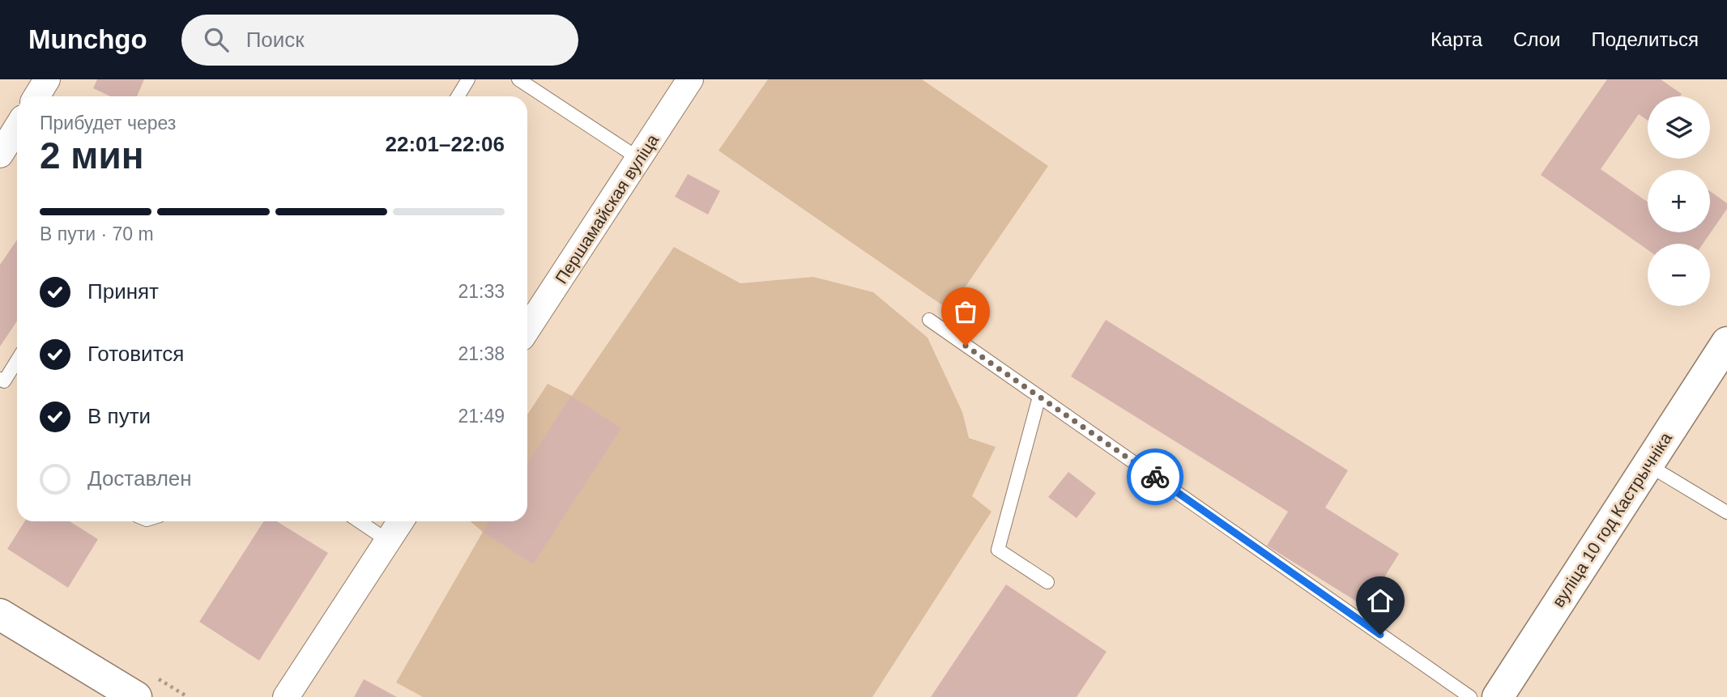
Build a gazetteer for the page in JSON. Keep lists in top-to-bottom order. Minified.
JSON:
{"streets":{"street":["Першамайская вуліца","вуліца 10 год Кастрычніка"]},"page":{"header":"Munchgo","search":"Поиск","nav":["Карта","Слои","Поделиться"],"map_buttons":["+","−"],"heading":["2 мин","Прибудет через","22:01–22:06"],"bar":"В пути · 70 m","list":[["Принят","21:33"],["Готовится","21:38"],["В пути","21:49"],"Доставлен"]}}
